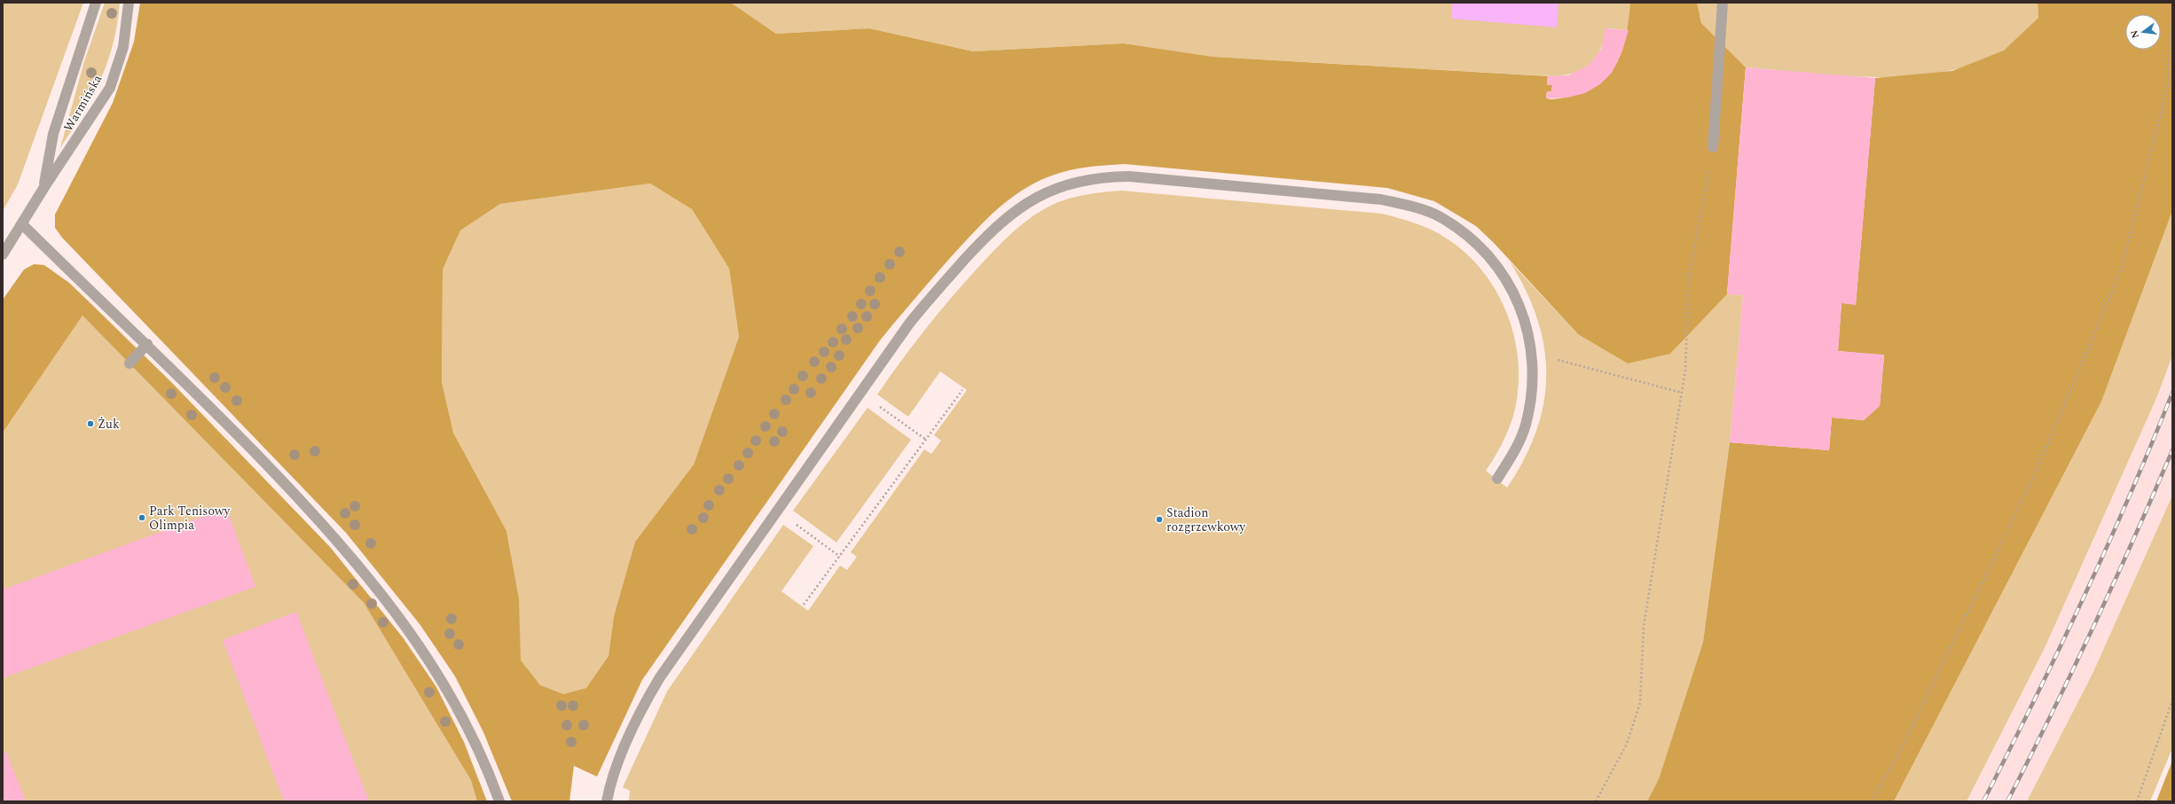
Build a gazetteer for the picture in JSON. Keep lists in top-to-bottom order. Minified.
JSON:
{"streets":{"street":["Warmińska"]},"places":["Żuk","Park Tenisowy Olimpia","Stadion rozgrzewkowy"],"north":"left"}
